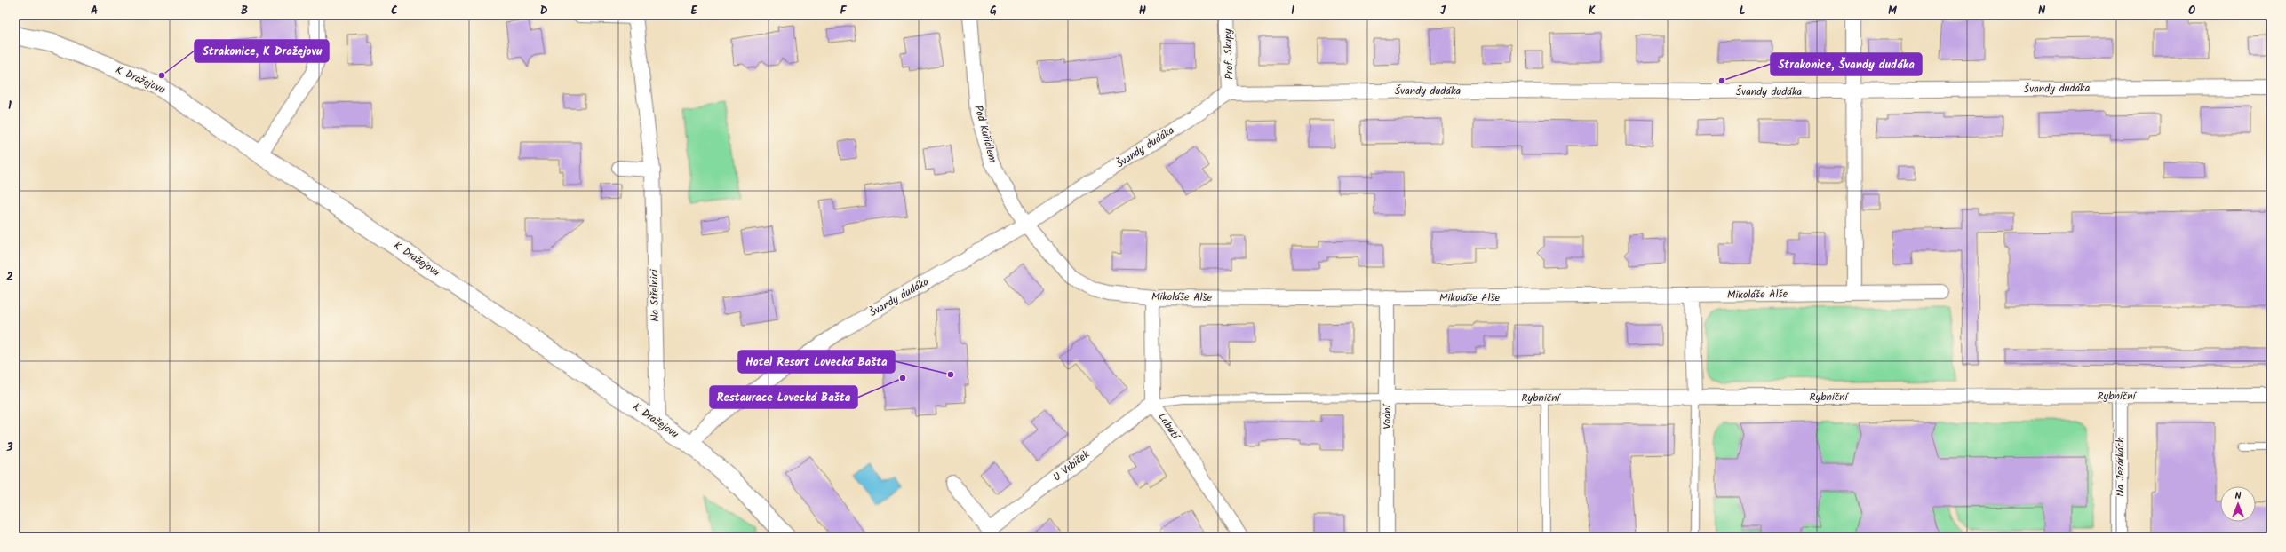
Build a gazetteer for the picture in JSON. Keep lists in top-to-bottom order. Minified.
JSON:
{"streets":{"street":["Prof. Skupy","K Dražejovu","Švandy dudáka","Pod Kuřidlem","Mikoláše Alše","Na Střelnici","Rybniční","Vodní","Labutí","U Vrbiček","Na Jezárkách"]},"crossings":[["Prof. Skupy","Švandy dudáka"],["K Dražejovu","Švandy dudáka"],["K Dražejovu","Na Střelnici"],["Švandy dudáka","Pod Kuřidlem"],["Švandy dudáka","Mikoláše Alše"],["Pod Kuřidlem","Mikoláše Alše"],["Mikoláše Alše","Vodní"],["Mikoláše Alše","Labutí"],["Rybniční","Vodní"],["Rybniční","Na Jezárkách"],["Labutí","U Vrbiček"]],"places":["Strakonice, K Dražejovu","Strakonice, Švandy dudáka","Hotel Resort Lovecká Bašta","Restaurace Lovecká Bašta"],"north":"top","grid":{"columns":["A","B","C","D","E","F","G","H","I","J","K","L","M","N","O"],"rows":["1","2","3"]}}
